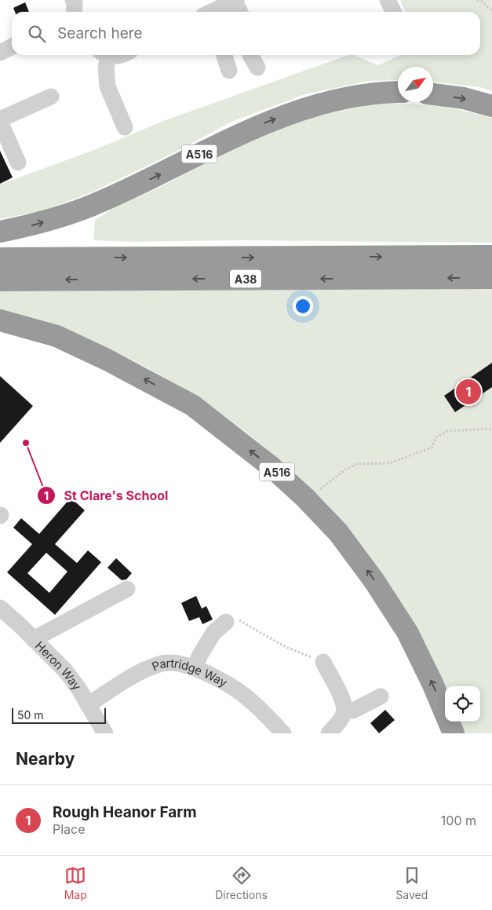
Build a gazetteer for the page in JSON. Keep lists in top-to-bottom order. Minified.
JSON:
{"streets":{"highway":["A516","A38"],"street":["Heron Way","Partridge Way"]},"crossings":[["Heron Way","Partridge Way"]],"places":["St Clare's School"],"scale_bar":"50 m","north":"top right","page":{"search":"Search here","pins":"1","scale":"50 m","heading":"Nearby","list":[{"mark":"1","name":"Rough Heanor Farm","note":"Place","value":"100 m"}],"nav":["Map","Directions","Saved"]}}
